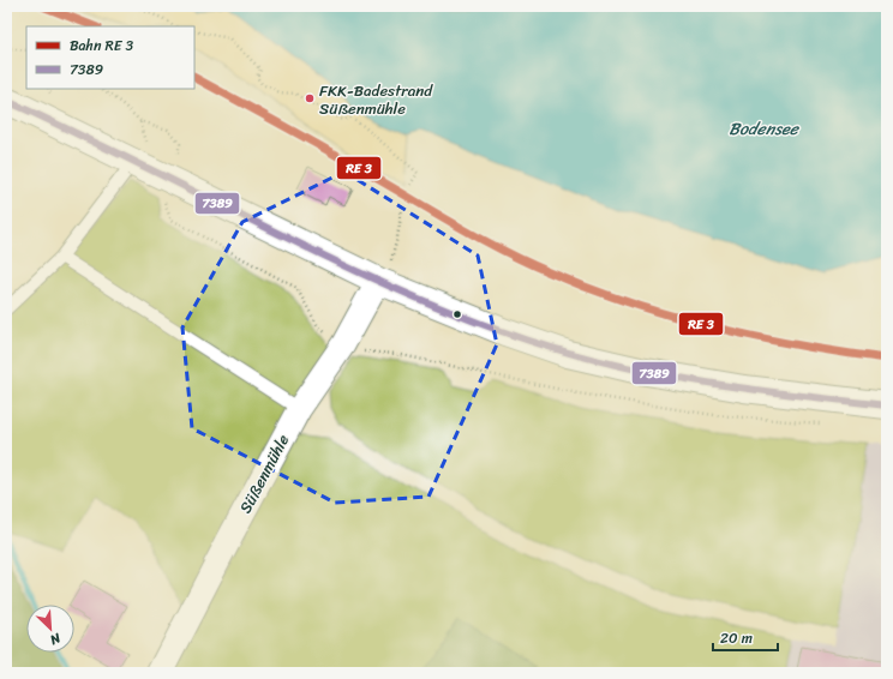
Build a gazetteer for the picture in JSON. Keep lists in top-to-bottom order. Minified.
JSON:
{"streets":{"street":["Süßenmühle"]},"water":["Bodensee"],"places":["FKK-Badestrand Süßenmühle"],"lines":["transit line 7389"],"legend":["Bahn RE 3","7389"],"scale_bar":"20 m","north":"bottom right"}
